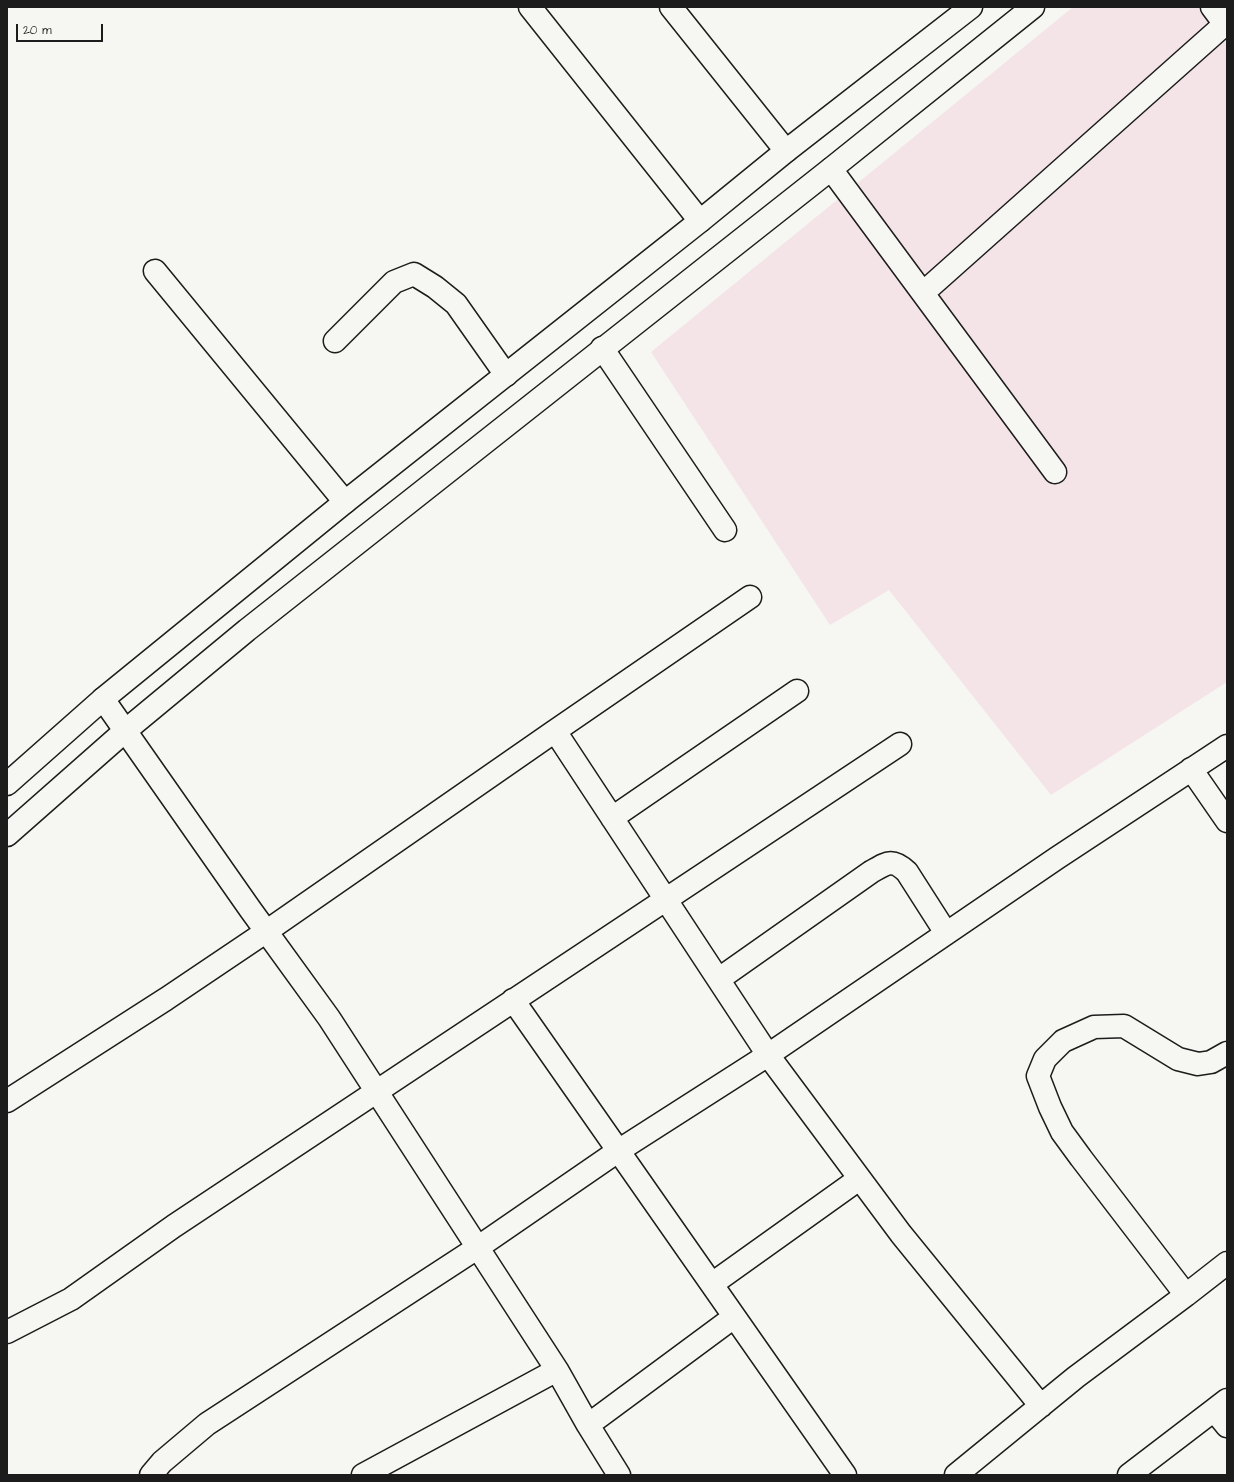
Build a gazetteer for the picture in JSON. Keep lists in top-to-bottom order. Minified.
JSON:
{"scale_bar":"20 m"}
